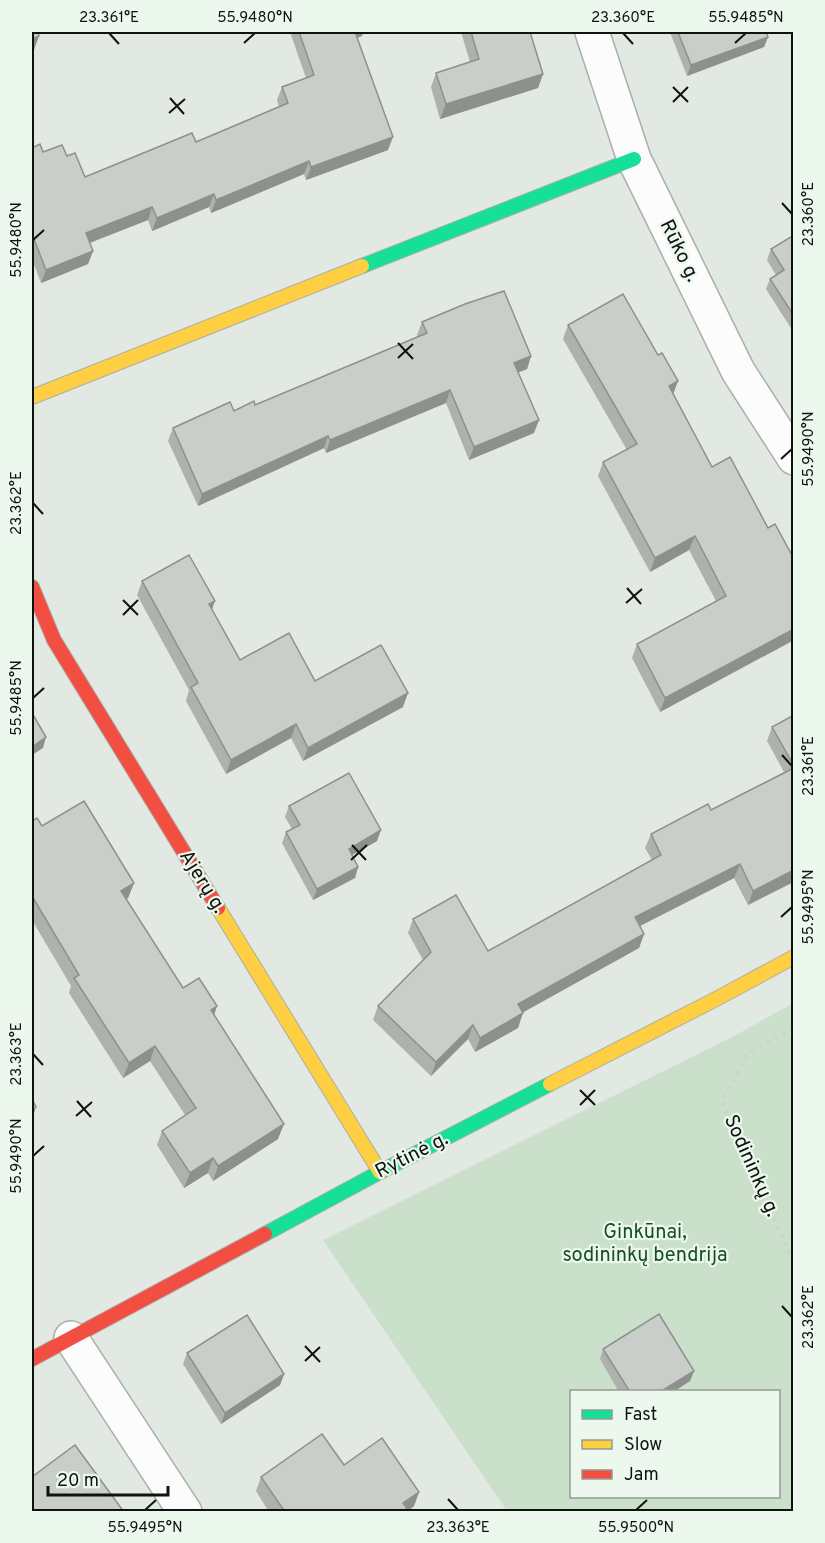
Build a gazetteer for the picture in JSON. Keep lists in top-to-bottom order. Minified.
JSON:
{"streets":{"street":["Rūko g.","Ajerų g.","Rytinė g."],"path":["Sodininkų g."]},"crossings":[["Ajerų g.","Rytinė g."]],"parks":["Ginkūnai, sodininkų bendrija"],"legend":["Fast","Slow","Jam"],"scale_bar":"20 m","coordinates":["23.361°E","55.9480°N","23.360°E","55.9485°N","55.9490°N","23.362°E","55.9495°N","23.363°E","55.9500°N"]}
